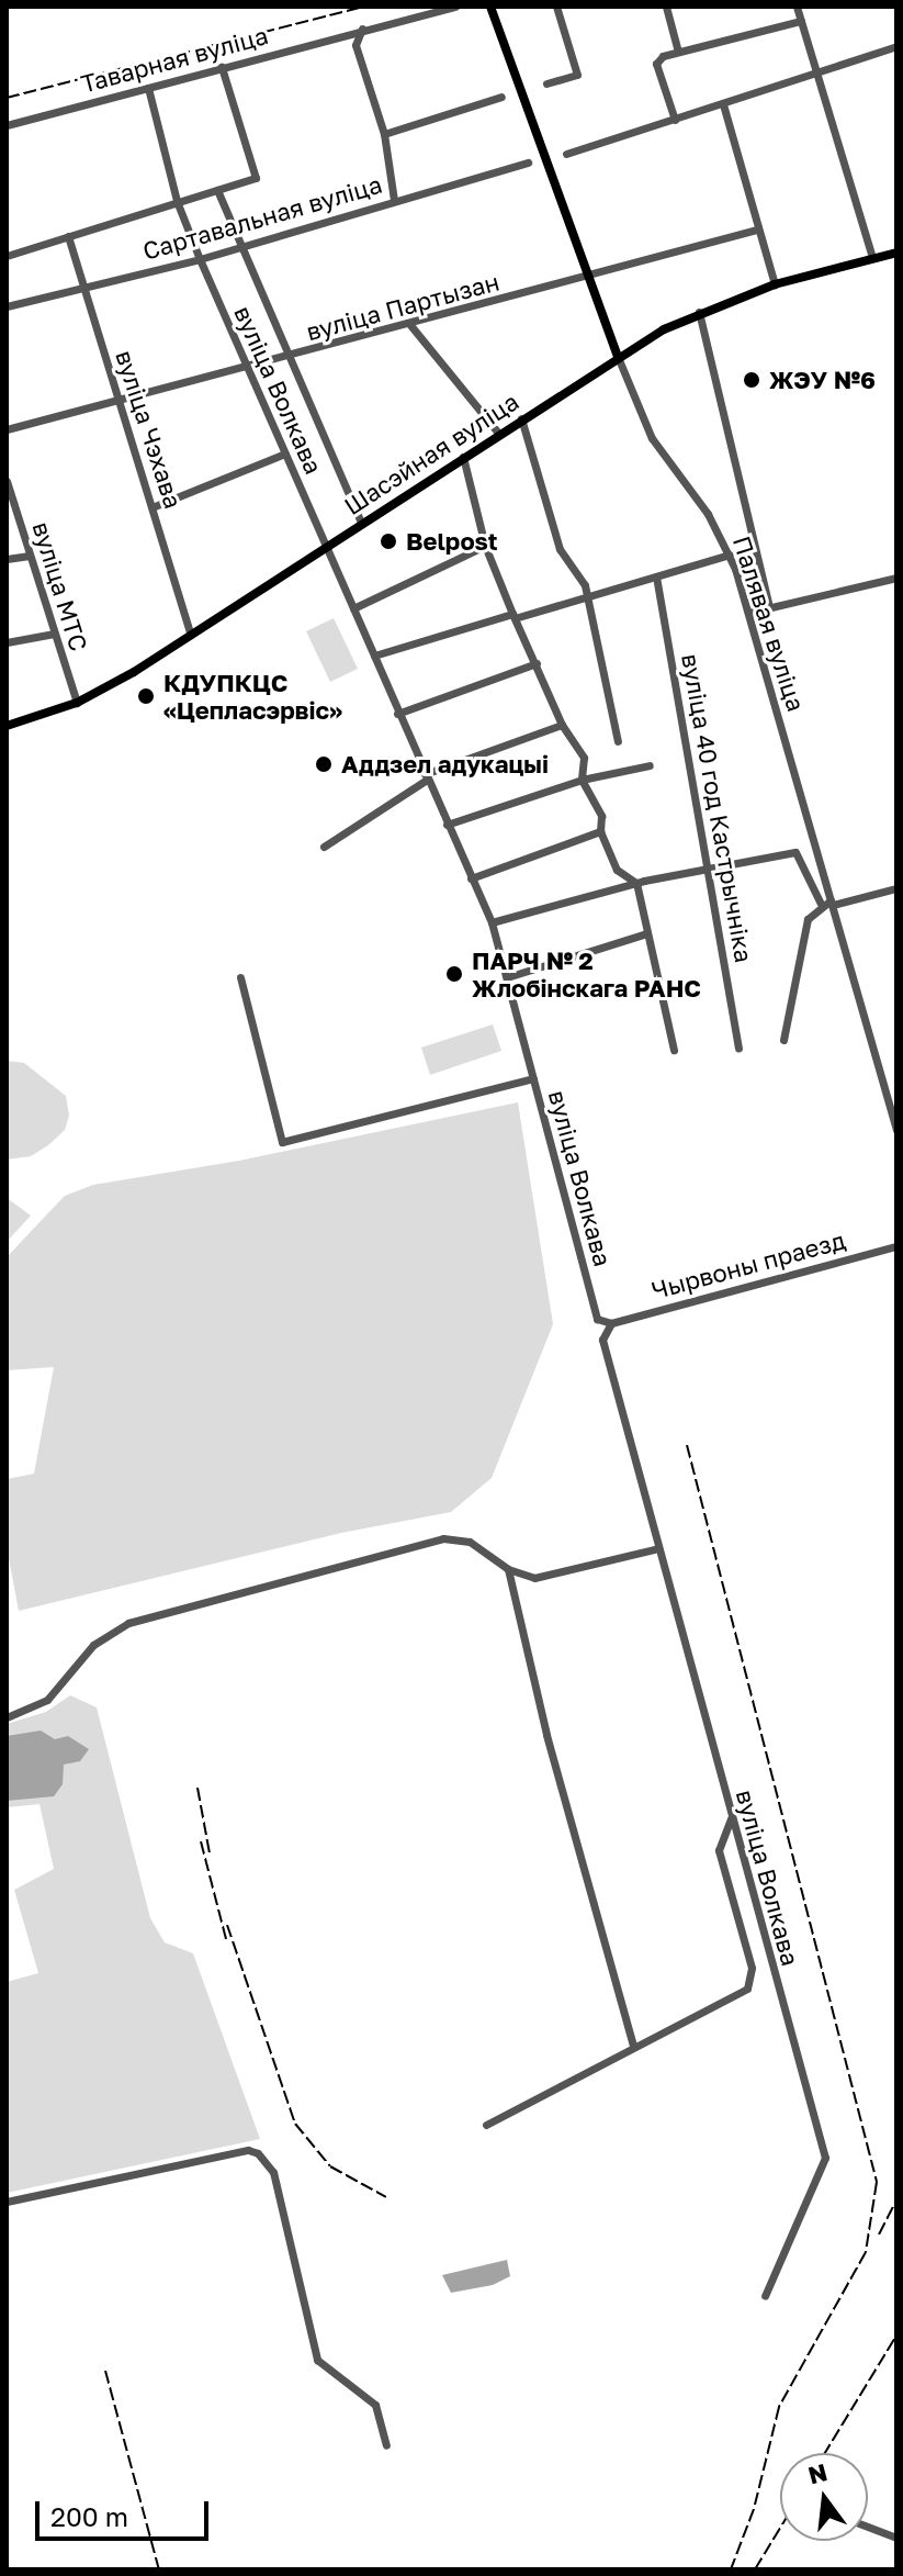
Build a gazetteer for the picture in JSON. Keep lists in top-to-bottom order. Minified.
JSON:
{"streets":{"main road":["Шасэйная вуліца","Палявая вуліца"],"street":["Таварная вуліца","Сартавальная вуліца","вуліца Партызан","вуліца Волкава","вуліца Чэхава","вуліца МТС","вуліца 40 год Кастрычніка","Чырвоны праезд"]},"crossings":[["Таварная вуліца","вуліца Волкава"],["Сартавальная вуліца","вуліца Волкава"],["Сартавальная вуліца","вуліца Чэхава"],["вуліца Партызан","вуліца Волкава"],["вуліца Партызан","вуліца Чэхава"],["вуліца Партызан","Палявая вуліца"],["вуліца Волкава","Шасэйная вуліца"],["вуліца Волкава","Чырвоны праезд"],["вуліца Чэхава","Шасэйная вуліца"],["Шасэйная вуліца","вуліца МТС"],["Шасэйная вуліца","Палявая вуліца"]],"places":["ЖЭУ №6","Belpost","КДУПКЦС «Цепласэрвіс»","Аддзел адукацыі","ПАРЧ № 2 Жлобінскага РАНС"],"scale_bar":"200 m","north":"top"}
